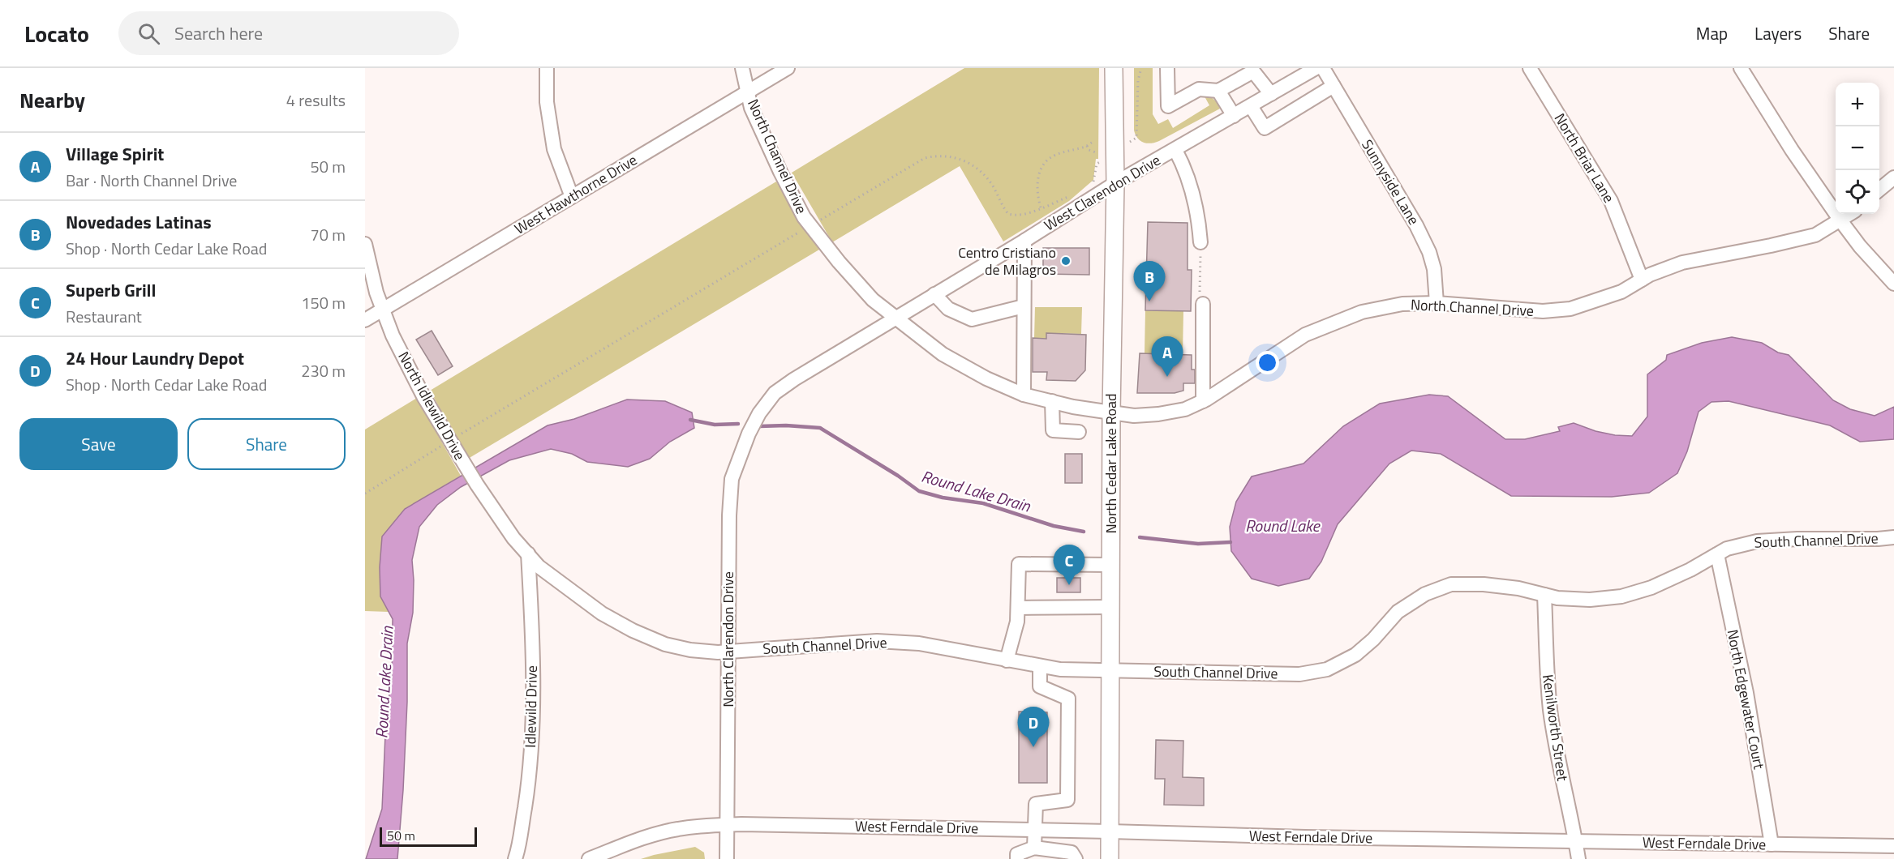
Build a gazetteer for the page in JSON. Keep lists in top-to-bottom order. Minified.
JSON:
{"streets":{"main road":["North Cedar Lake Road"],"street":["North Channel Drive","North Briar Lane","Sunnyside Lane","West Clarendon Drive","West Hawthorne Drive","North Idlewild Drive","South Channel Drive","North Clarendon Drive","North Edgewater Court","Idlewild Drive","Kenilworth Street","West Ferndale Drive"]},"crossings":[["North Channel Drive","North Briar Lane"],["North Channel Drive","Sunnyside Lane"],["North Channel Drive","West Clarendon Drive"],["North Channel Drive","West Hawthorne Drive"],["North Channel Drive","North Cedar Lake Road"],["West Clarendon Drive","North Cedar Lake Road"],["West Clarendon Drive","North Clarendon Drive"],["West Hawthorne Drive","North Idlewild Drive"],["North Idlewild Drive","South Channel Drive"],["North Idlewild Drive","Idlewild Drive"],["North Cedar Lake Road","South Channel Drive"],["North Cedar Lake Road","West Ferndale Drive"],["South Channel Drive","North Clarendon Drive"],["South Channel Drive","North Edgewater Court"],["South Channel Drive","Idlewild Drive"],["South Channel Drive","Kenilworth Street"],["North Clarendon Drive","West Ferndale Drive"],["North Edgewater Court","West Ferndale Drive"],["Kenilworth Street","West Ferndale Drive"]],"water":["Round Lake Drain","Round Lake"],"places":["Centro Cristiano de Milagros"],"scale_bar":"50 m","page":{"header":"Locato","search":"Search here","nav":["Map","Layers","Share"],"heading":["Nearby","4 results"],"map_buttons":["+","−"],"list":[{"mark":"A","name":"Village Spirit","note":"Bar · North Channel Drive","value":"50 m"},{"mark":"B","name":"Novedades Latinas","note":"Shop · North Cedar Lake Road","value":"70 m"},{"mark":"C","name":"Superb Grill","note":"Restaurant","value":"150 m"},{"mark":"D","name":"24 Hour Laundry Depot","note":"Shop · North Cedar Lake Road","value":"230 m"}],"pins":["B","A","C","D"],"buttons":["Save","Share"],"scale":"50 m"}}
